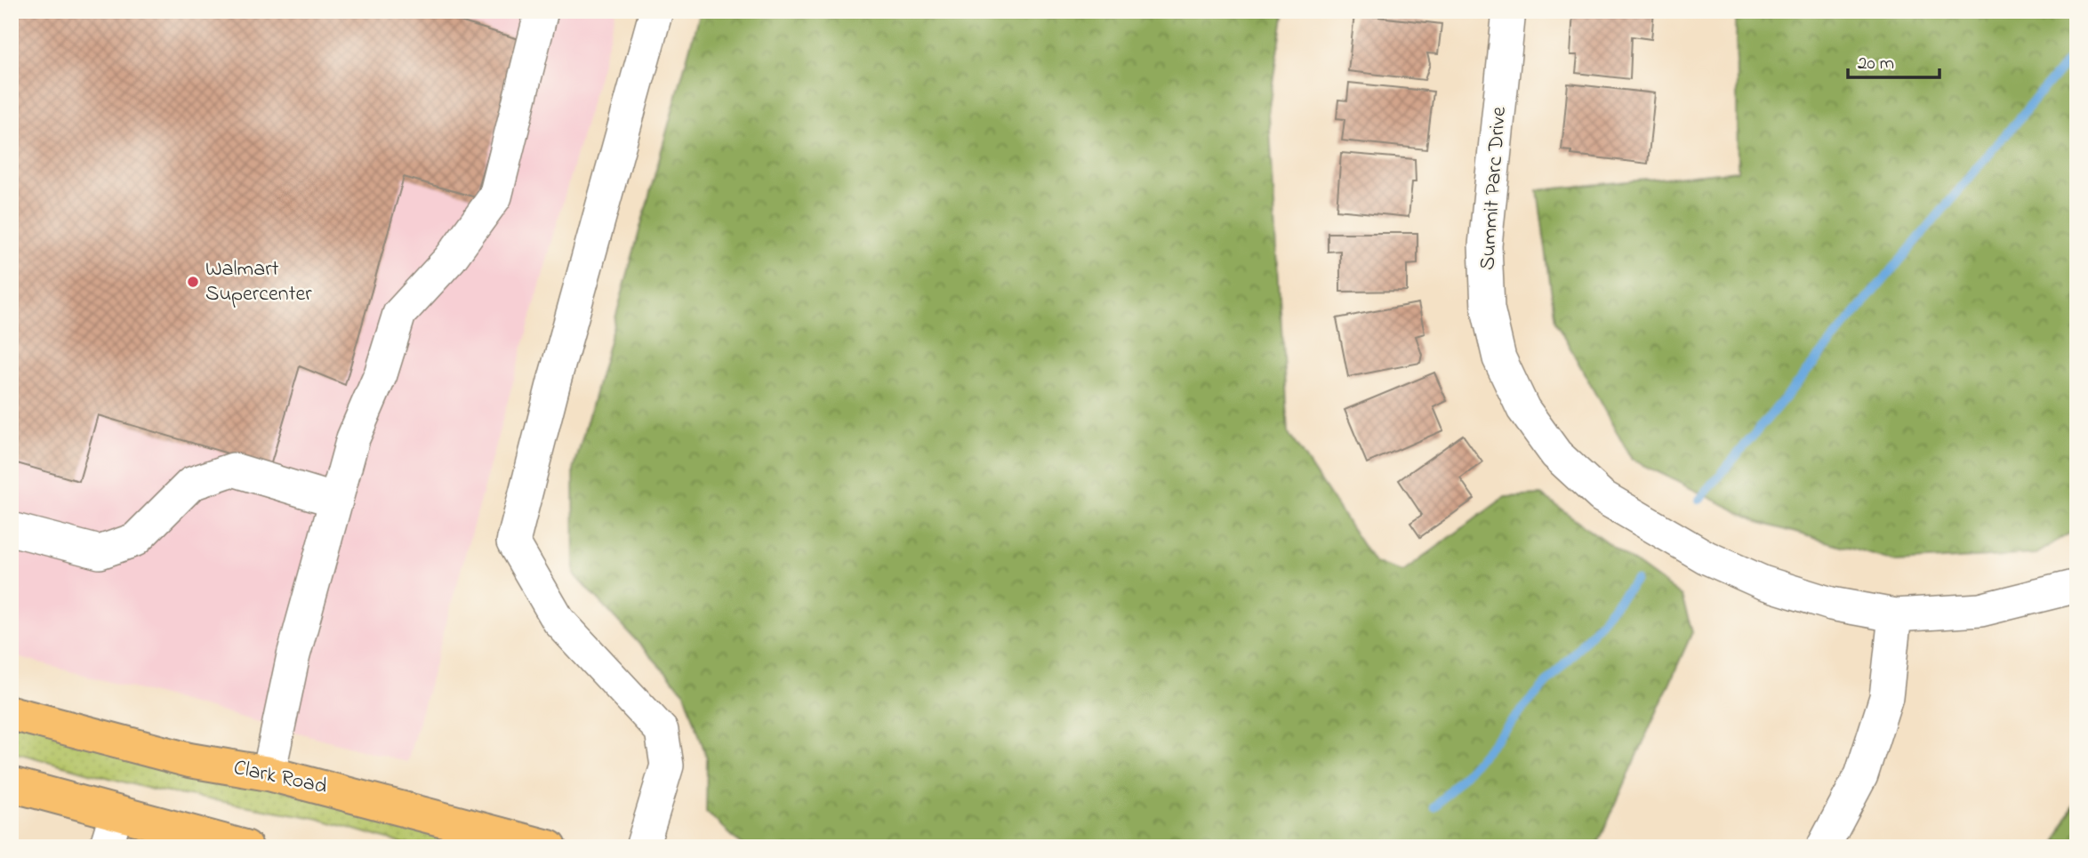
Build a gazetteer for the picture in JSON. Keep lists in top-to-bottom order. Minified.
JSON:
{"streets":{"main road":["Clark Road"],"street":["Summit Parc Drive"]},"places":["Walmart Supercenter"],"scale_bar":"20 m"}
